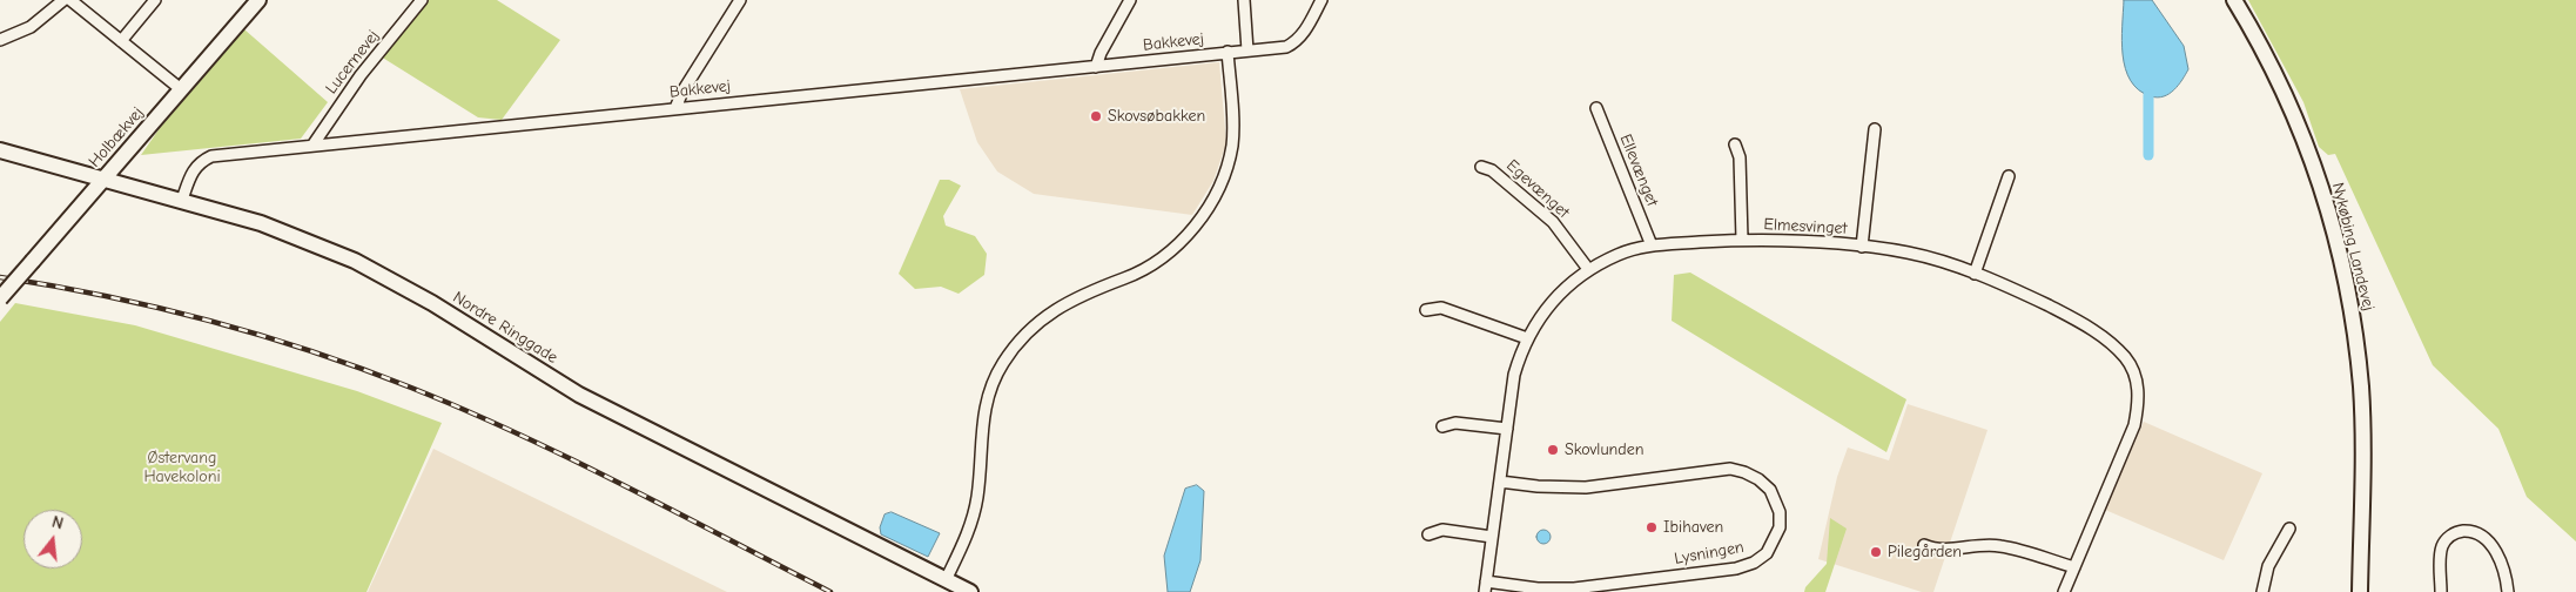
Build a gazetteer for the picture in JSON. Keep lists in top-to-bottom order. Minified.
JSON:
{"streets":{"street":["Bakkevej","Lucernevej","Holbækvej","Ellevænget","Egevænget","Elmesvinget","Nykøbing Landevej","Nordre Ringgade","Lysningen"]},"crossings":[["Bakkevej","Lucernevej"],["Bakkevej","Nordre Ringgade"],["Holbækvej","Nordre Ringgade"],["Ellevænget","Elmesvinget"],["Egevænget","Elmesvinget"],["Elmesvinget","Lysningen"]],"parks":["Østervang Havekoloni"],"places":["Skovsøbakken","Skovlunden","Ibihaven","Pilegården"],"north":"top"}
